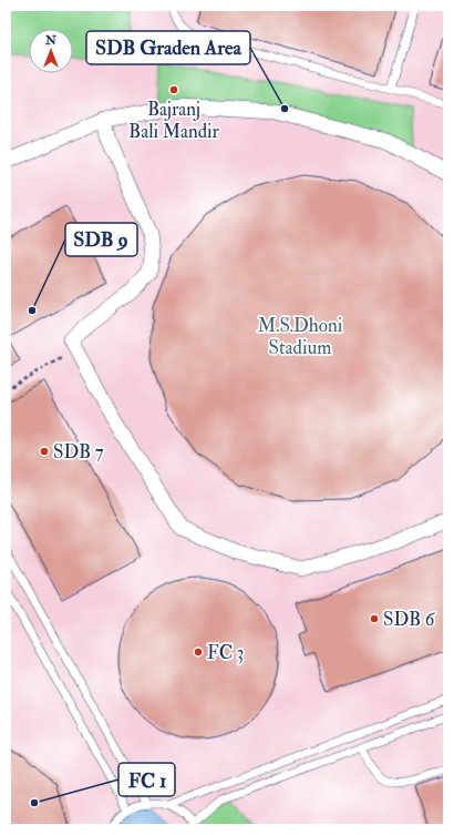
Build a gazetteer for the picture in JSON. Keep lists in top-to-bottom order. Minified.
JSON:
{"parks":["M.S.Dhoni Stadium"],"places":["Bajranj Bali Mandir","SDB Graden Area","SDB 9","SDB 7","SDB 6","FC 3","FC 1"],"north":"top"}
